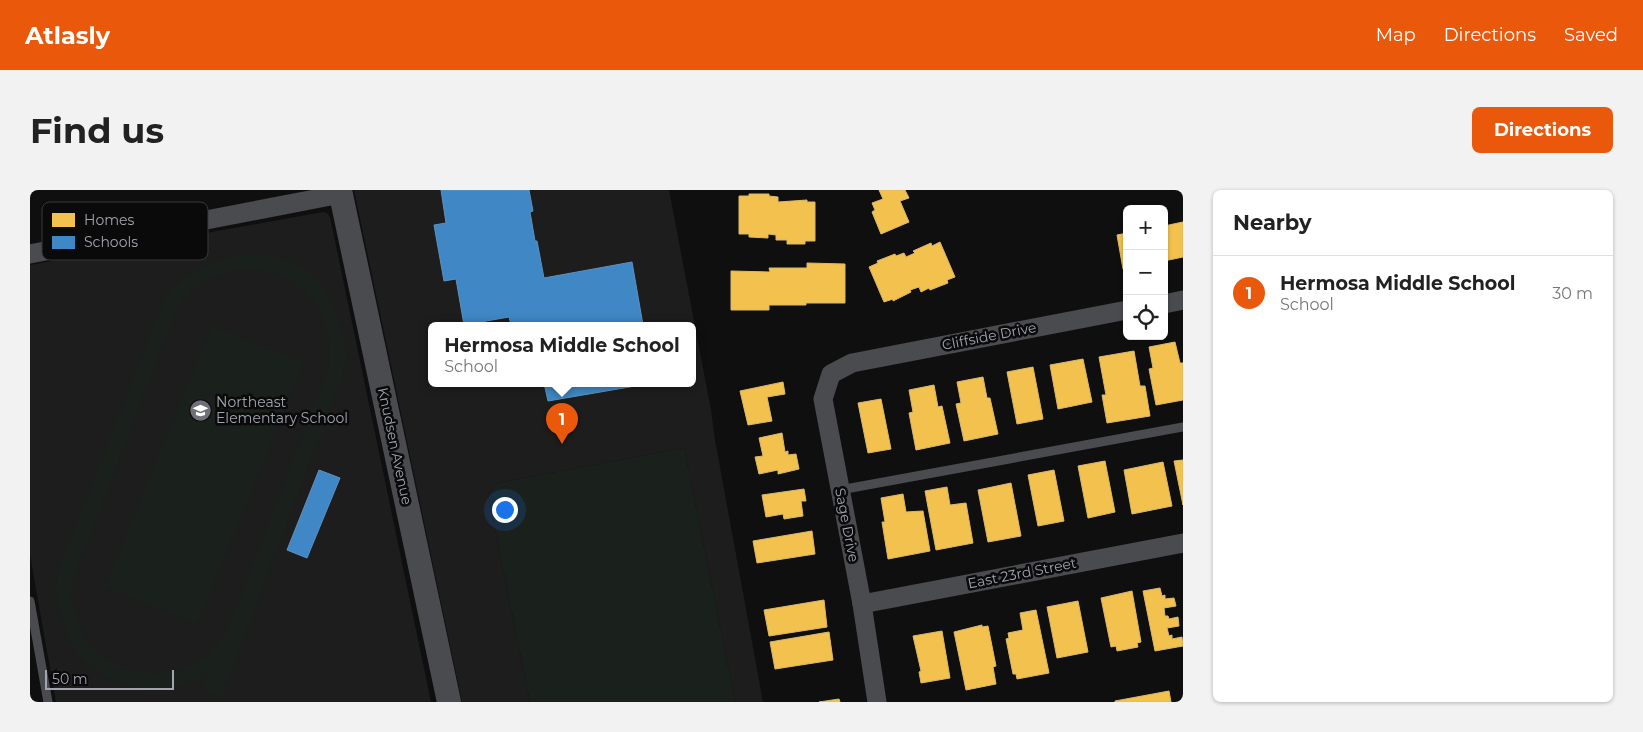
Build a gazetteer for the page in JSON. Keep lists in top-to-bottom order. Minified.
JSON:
{"streets":{"street":["Cliffside Drive","Knudsen Avenue","Sage Drive","East 23rd Street"]},"crossings":[["Cliffside Drive","Sage Drive"],["Sage Drive","East 23rd Street"]],"places":{"school or university":["Northeast Elementary School"]},"legend":["Homes","Schools"],"scale_bar":"50 m","page":{"header":"Atlasly","nav":["Map","Directions","Saved"],"buttons":"Directions","title":"Find us","heading":"Nearby","map_buttons":["+","−"],"list":[{"mark":"1","name":"Hermosa Middle School","note":"School","value":"30 m"}],"popup":["Hermosa Middle School","School"],"pins":"1","scale":"50 m"}}
